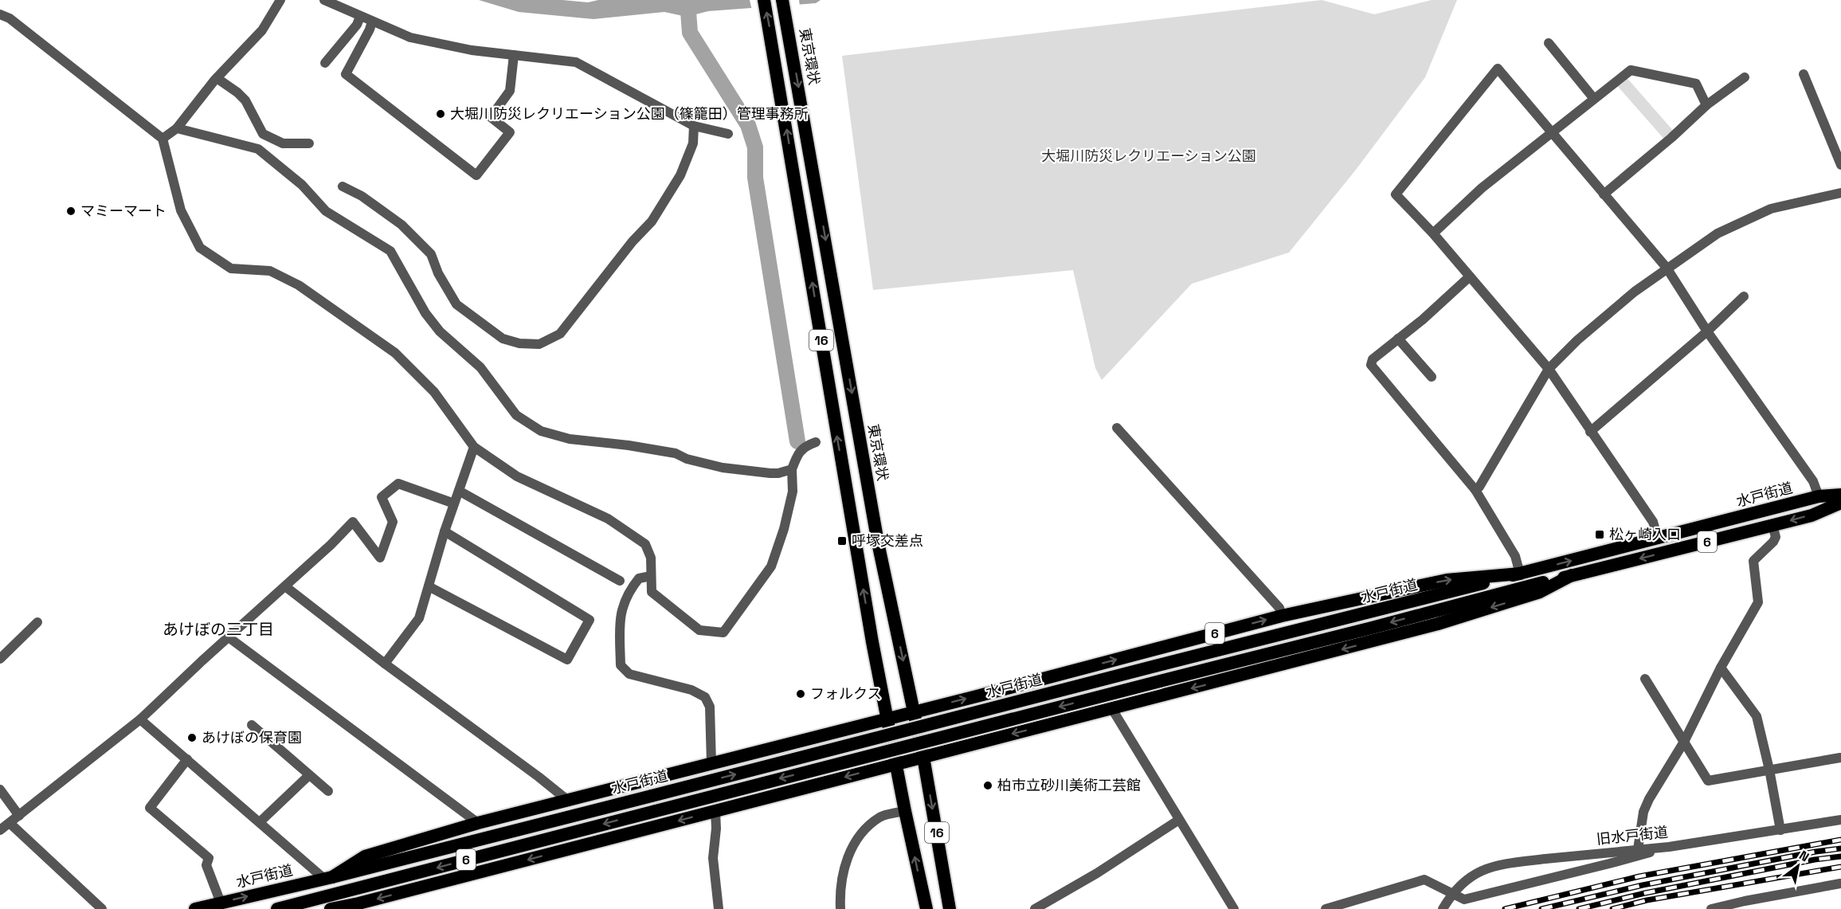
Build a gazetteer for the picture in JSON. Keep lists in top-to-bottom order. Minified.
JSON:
{"streets":{"highway":["東京環状","16","水戸街道","6"],"street":["旧水戸街道"]},"crossings":[["東京環状","6"],["水戸街道","6"]],"districts":["あけぼの三丁目"],"parks":["大堀川防災レクリエーション公園"],"places":{"other":["大堀川防災レクリエーション公園（篠籠田）管理事務所","マミーマート","フォルクス","あけぼの保育園","柏市立砂川美術工芸館"],"transit":["松ヶ崎入口","呼塚交差点"]},"north":"top right"}
